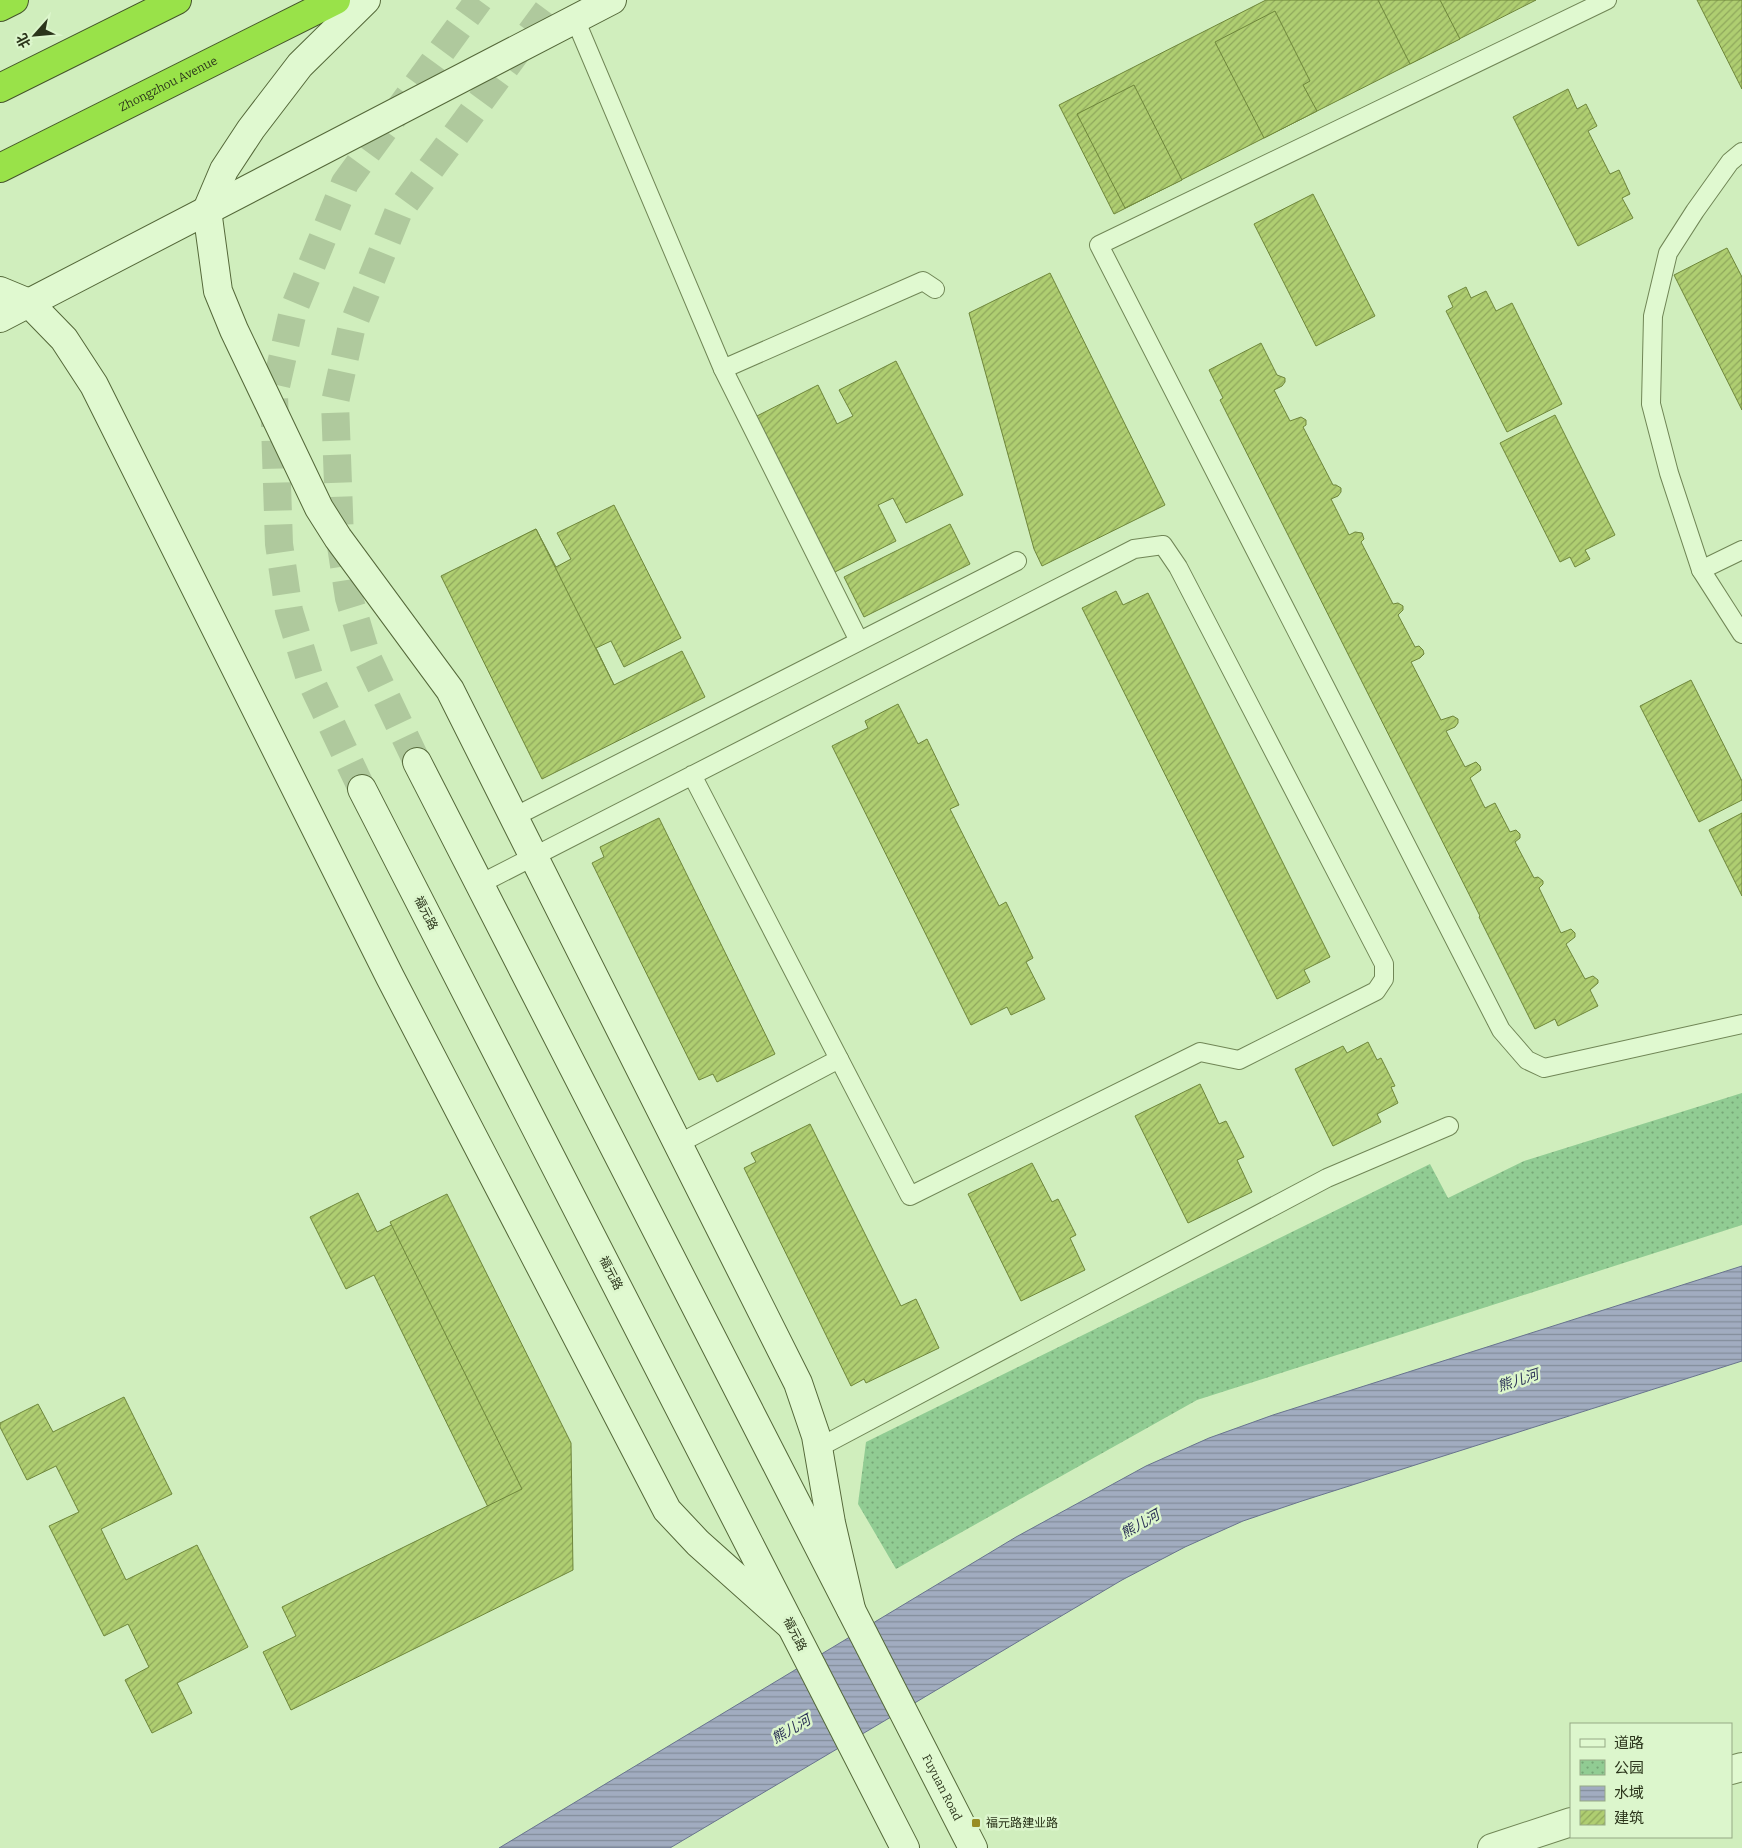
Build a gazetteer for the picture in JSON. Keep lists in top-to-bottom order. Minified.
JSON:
{"streets":{"highway":["Zhongzhou Avenue"],"street":["福元路","Fuyuan Road"]},"water":["熊儿河"],"places":{"transit":["福元路建业路"]},"legend":["道路","公园","水域","建筑"],"north":"bottom left"}
